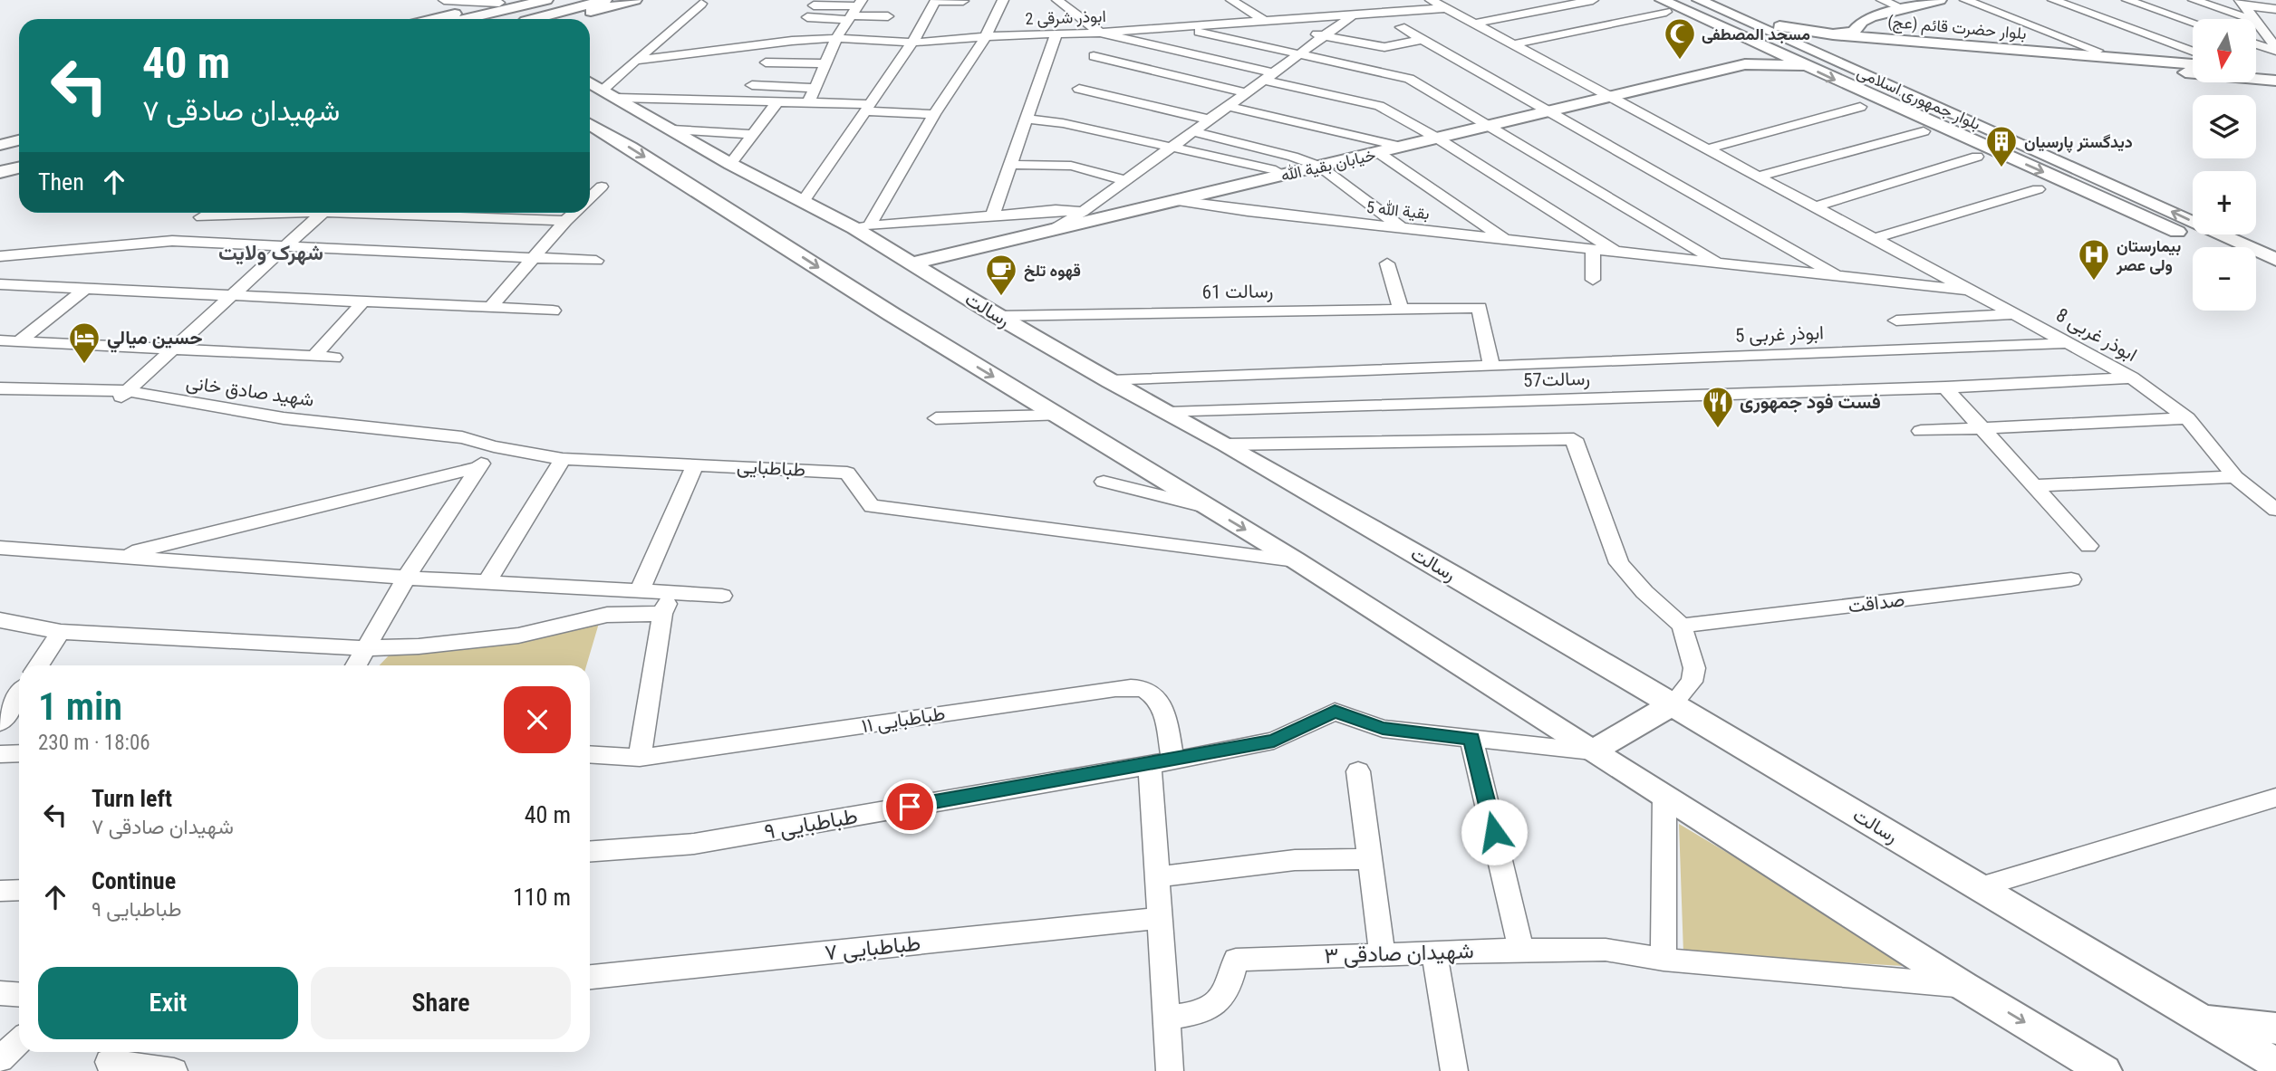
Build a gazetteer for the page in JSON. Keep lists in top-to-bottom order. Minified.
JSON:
{"streets":{"main road":["بلوار حضرت قائم (عج)","بلوار جمهوری اسلامی","خیابان بقیة الله","رسالت"],"street":["ابوذر شرقی 2","بقیة الله 5","رسالت 61","ابوذر غربی 5","ابوذر غربی 8","رسالت57","شهید صادق خانی","طباطبایی","صداقت","طباطبایی ۱۱","طباطبایی ۹","طباطبایی ۷","شهیدان صادقی ۳"]},"crossings":[["ابوذر شرقی 2","ابوذر غربی 8"],["بلوار حضرت قائم (عج)","بلوار جمهوری اسلامی"],["بلوار جمهوری اسلامی","خیابان بقیة الله"],["خیابان بقیة الله","بقیة الله 5"],["خیابان بقیة الله","رسالت"],["خیابان بقیة الله","ابوذر غربی 8"],["بقیة الله 5","ابوذر غربی 8"],["رسالت 61","رسالت"],["رسالت 61","ابوذر غربی 5"],["رسالت","ابوذر غربی 5"],["رسالت","رسالت57"],["ابوذر غربی 5","ابوذر غربی 8"],["ابوذر غربی 8","رسالت57"],["شهید صادق خانی","طباطبایی"],["طباطبایی ۱۱","طباطبایی ۹"],["طباطبایی ۱۱","طباطبایی ۷"],["طباطبایی ۱۱","شهیدان صادقی ۳"]],"districts":["شهرک ولایت"],"places":{"mosque":["مسجد المصطفی"],"building":["دیدگستر پارسیان"],"hospital":["بیمارستان ولی عصر"],"cafe":["قهوه تلخ"],"hotel":["حسين ميالي"],"restaurant":["فست فود جمهوری"]},"north":"bottom","page":{"map_buttons":["+","−"],"turn":["40 m","شهیدان صادقی ۷"],"then":"Then","heading":["1 min","230 m · 18:06"],"list":[{"name":"Turn left","note":"شهیدان صادقی ۷","value":"40 m"},{"name":"Continue","note":"طباطبایی ۹","value":"110 m"}],"buttons":["Exit","Share"]}}
